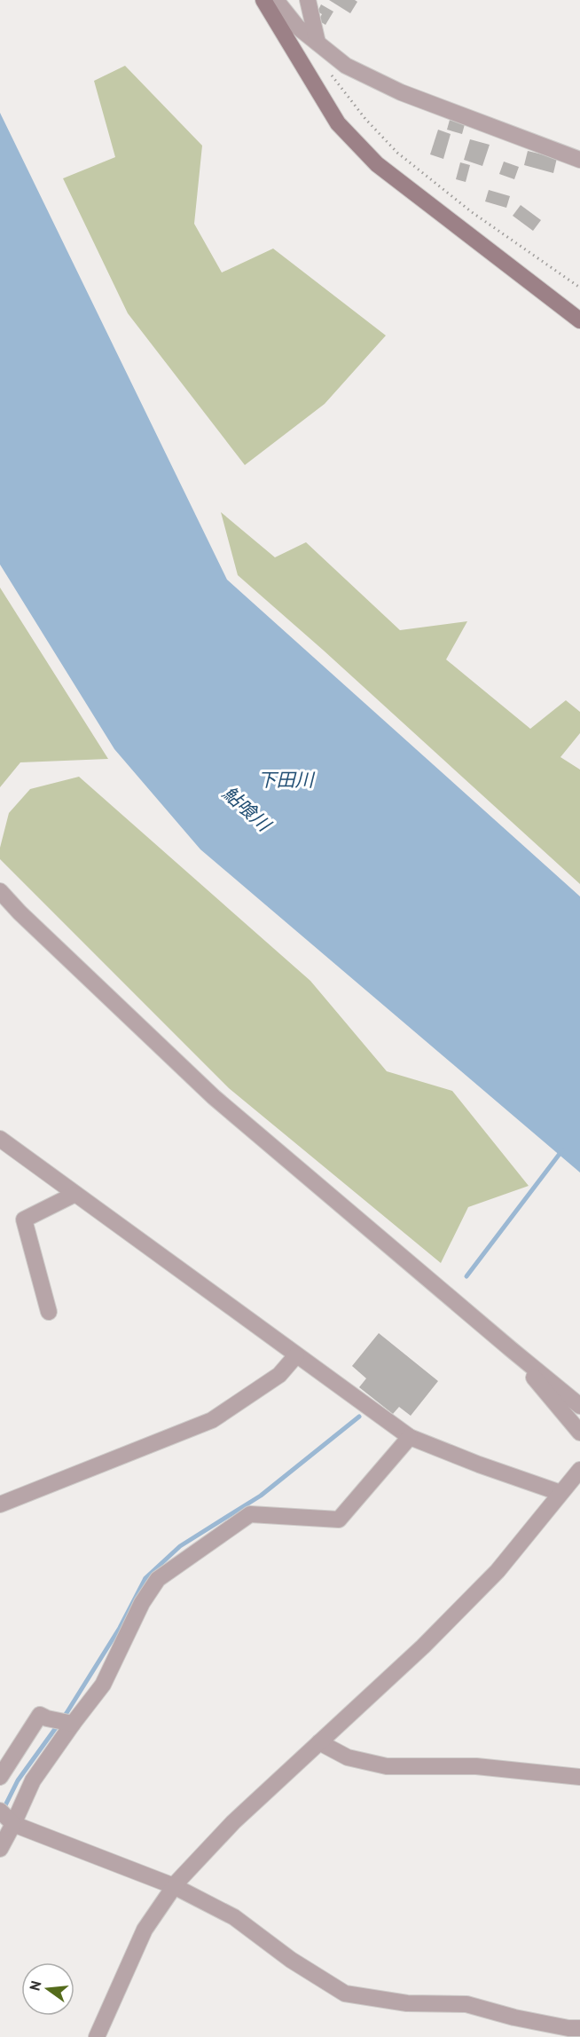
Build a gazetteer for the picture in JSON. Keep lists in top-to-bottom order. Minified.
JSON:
{"water":["下田川","鮎喰川"],"north":"left"}
